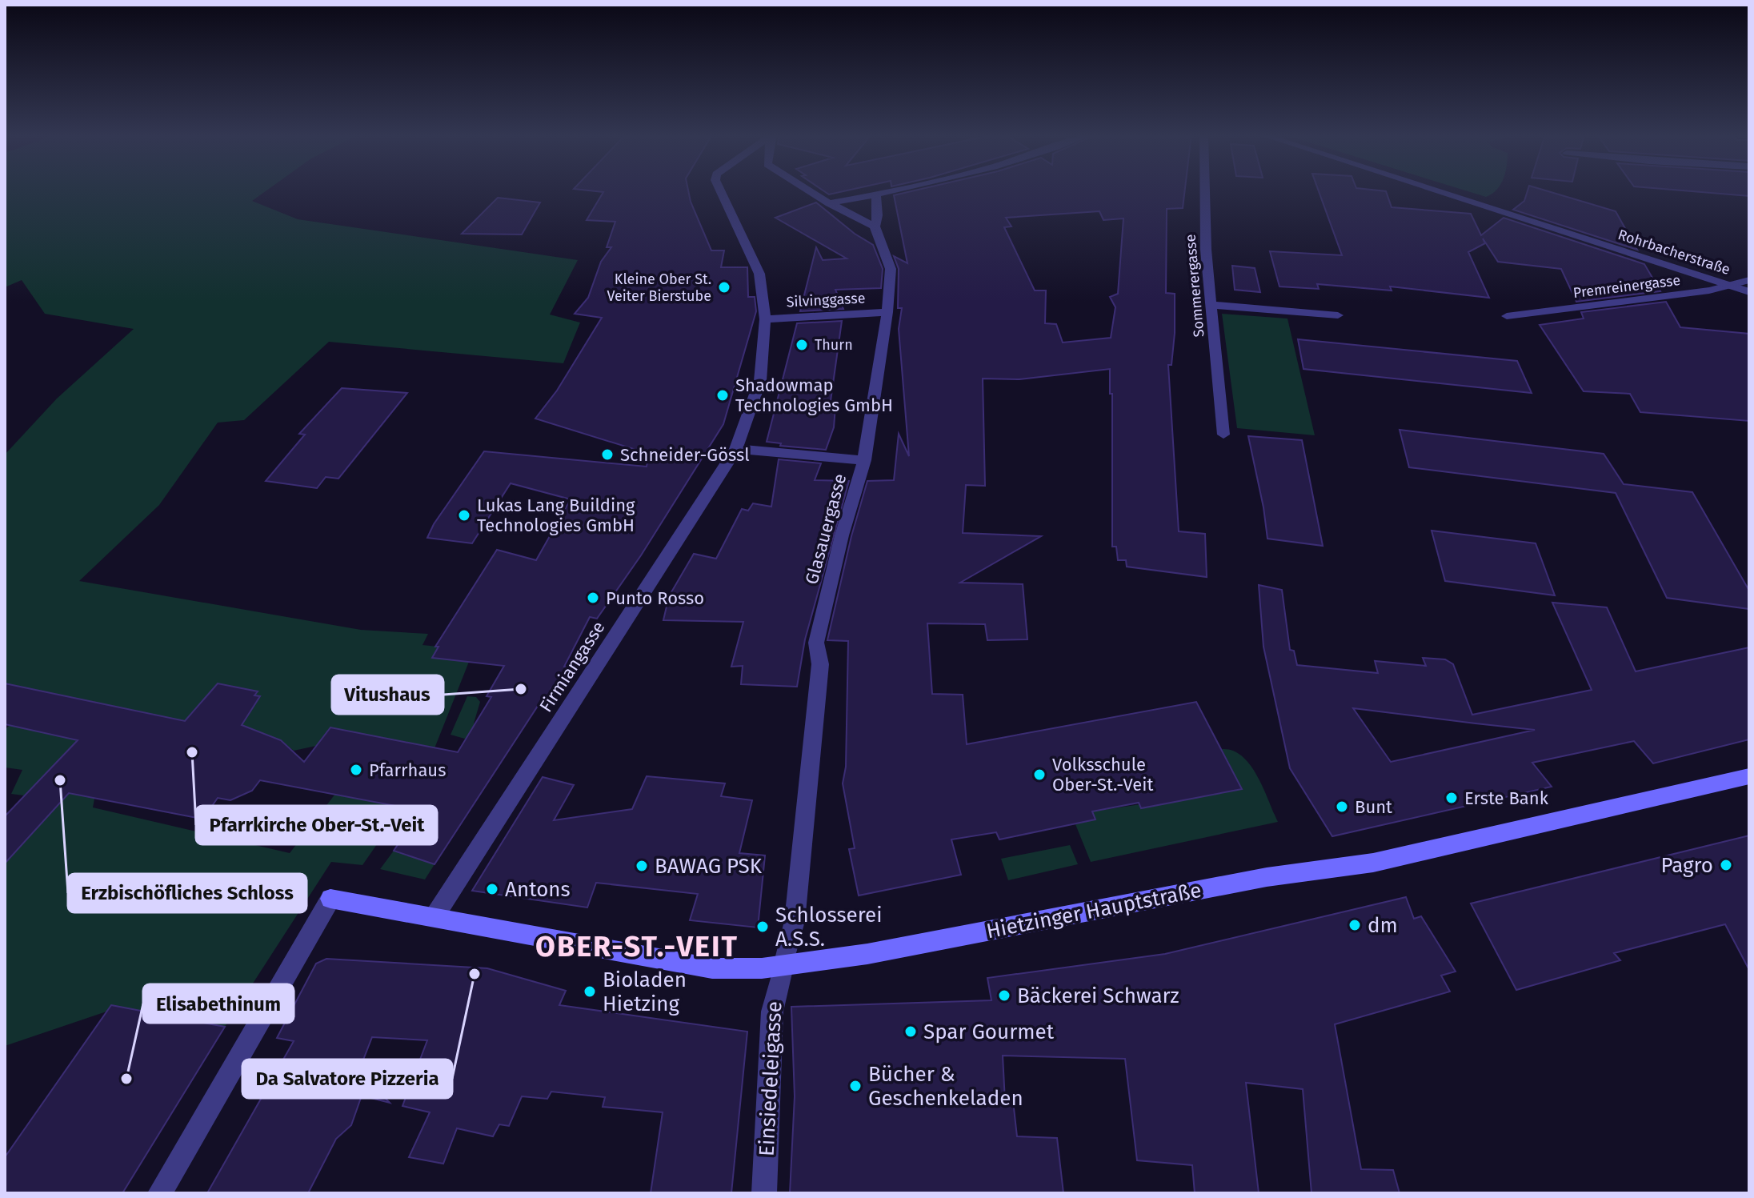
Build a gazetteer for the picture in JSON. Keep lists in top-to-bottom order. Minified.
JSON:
{"streets":{"main road":["Hietzinger Hauptstraße"],"street":["Rohrbacherstraße","Sommerergasse","Premreinergasse","Silvinggasse","Glasauergasse","Firmiangasse","Einsiedeleigasse"]},"crossings":[["Rohrbacherstraße","Premreinergasse"],["Silvinggasse","Glasauergasse"],["Silvinggasse","Firmiangasse"],["Glasauergasse","Hietzinger Hauptstraße"],["Glasauergasse","Einsiedeleigasse"],["Firmiangasse","Hietzinger Hauptstraße"],["Hietzinger Hauptstraße","Einsiedeleigasse"]],"districts":["OBER-ST.-VEIT"],"places":["Kleine Ober St. Veiter Bierstube","Thurn","Shadowmap Technologies GmbH","Schneider-Gössl","Lukas Lang Building Technologies GmbH","Punto Rosso","Vitushaus","Pfarrkirche Ober-St.-Veit","Pfarrhaus","Volksschule Ober-St.-Veit","Erzbischöfliches Schloss","Erste Bank","Bunt","Pagro","BAWAG PSK","Antons","dm","Schlosserei A.S.S.","Da Salvatore Pizzeria","Bioladen Hietzing","Bäckerei Schwarz","Spar Gourmet","Elisabethinum","Bücher & Geschenkeladen"]}
